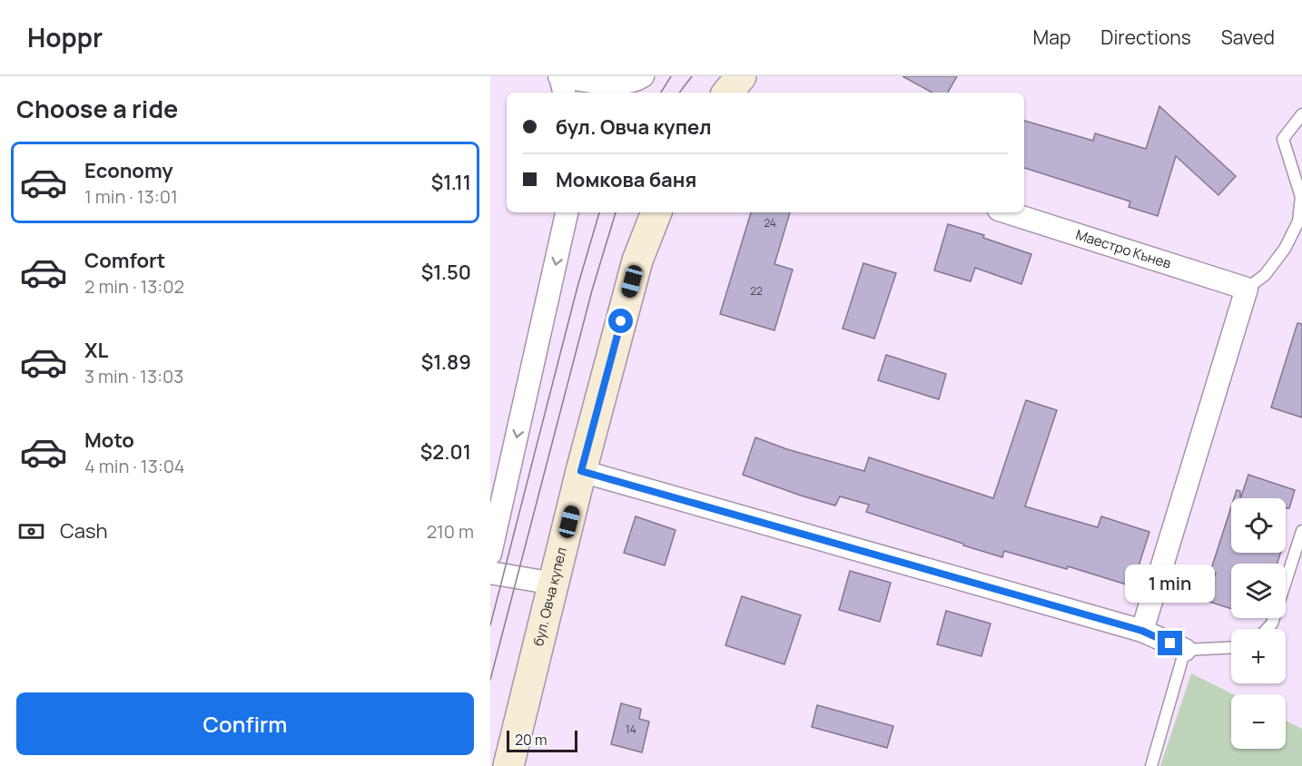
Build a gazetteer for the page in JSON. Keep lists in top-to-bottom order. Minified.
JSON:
{"streets":{"main road":["бул. Овча купел"],"street":["Маестро Кънев"]},"house_numbers":["24","22","14"],"scale_bar":"20 m","page":{"header":"Hoppr","nav":["Map","Directions","Saved"],"heading":"Choose a ride","banner":["бул. Овча купел","Момкова баня"],"list":[{"name":"Economy","note":"1 min · 13:01","value":"$1.11"},{"name":"Comfort","note":"2 min · 13:02","value":"$1.50"},{"name":"XL","note":"3 min · 13:03","value":"$1.89"},{"name":"Moto","note":"4 min · 13:04","value":"$2.01"}],"map_buttons":["+","−"],"pay":["Cash","210 m"],"bubble":"1 min","buttons":"Confirm","scale":"20 m"}}
